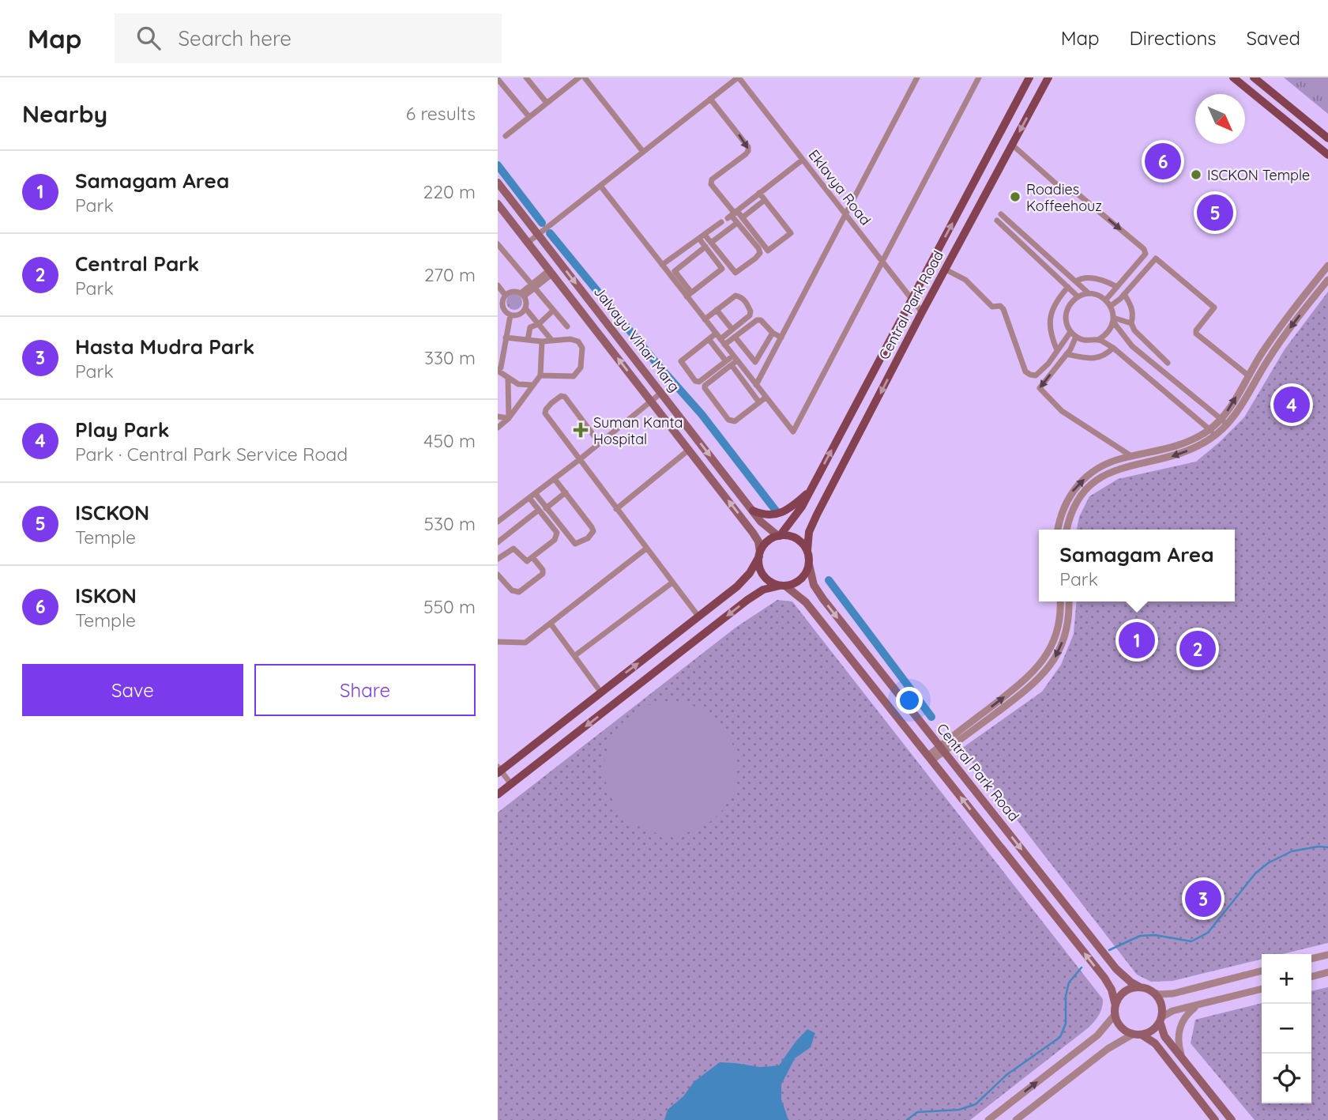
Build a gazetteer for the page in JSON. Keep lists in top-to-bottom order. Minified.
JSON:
{"streets":{"main road":["Central Park Road","Jalvayu Vihar Marg"],"street":["Eklavya Road"]},"crossings":[["Eklavya Road","Central Park Road"],["Central Park Road","Jalvayu Vihar Marg"]],"places":{"other":["ISCKON Temple","Roadies Koffeehouz"],"health":["Suman Kanta Hospital"]},"north":"bottom right","page":{"header":"Map","search":"Search here","nav":["Map","Directions","Saved"],"heading":["Nearby","6 results"],"pins":["6","5","4","1","2","3"],"list":[{"mark":"1","name":"Samagam Area","note":"Park","value":"220 m"},{"mark":"2","name":"Central Park","note":"Park","value":"270 m"},{"mark":"3","name":"Hasta Mudra Park","note":"Park","value":"330 m"},{"mark":"4","name":"Play Park","note":"Park · Central Park Service Road","value":"450 m"},{"mark":"5","name":"ISCKON","note":"Temple","value":"530 m"},{"mark":"6","name":"ISKON","note":"Temple","value":"550 m"}],"popup":["Samagam Area","Park"],"buttons":["Save","Share"],"map_buttons":["+","−"]}}
